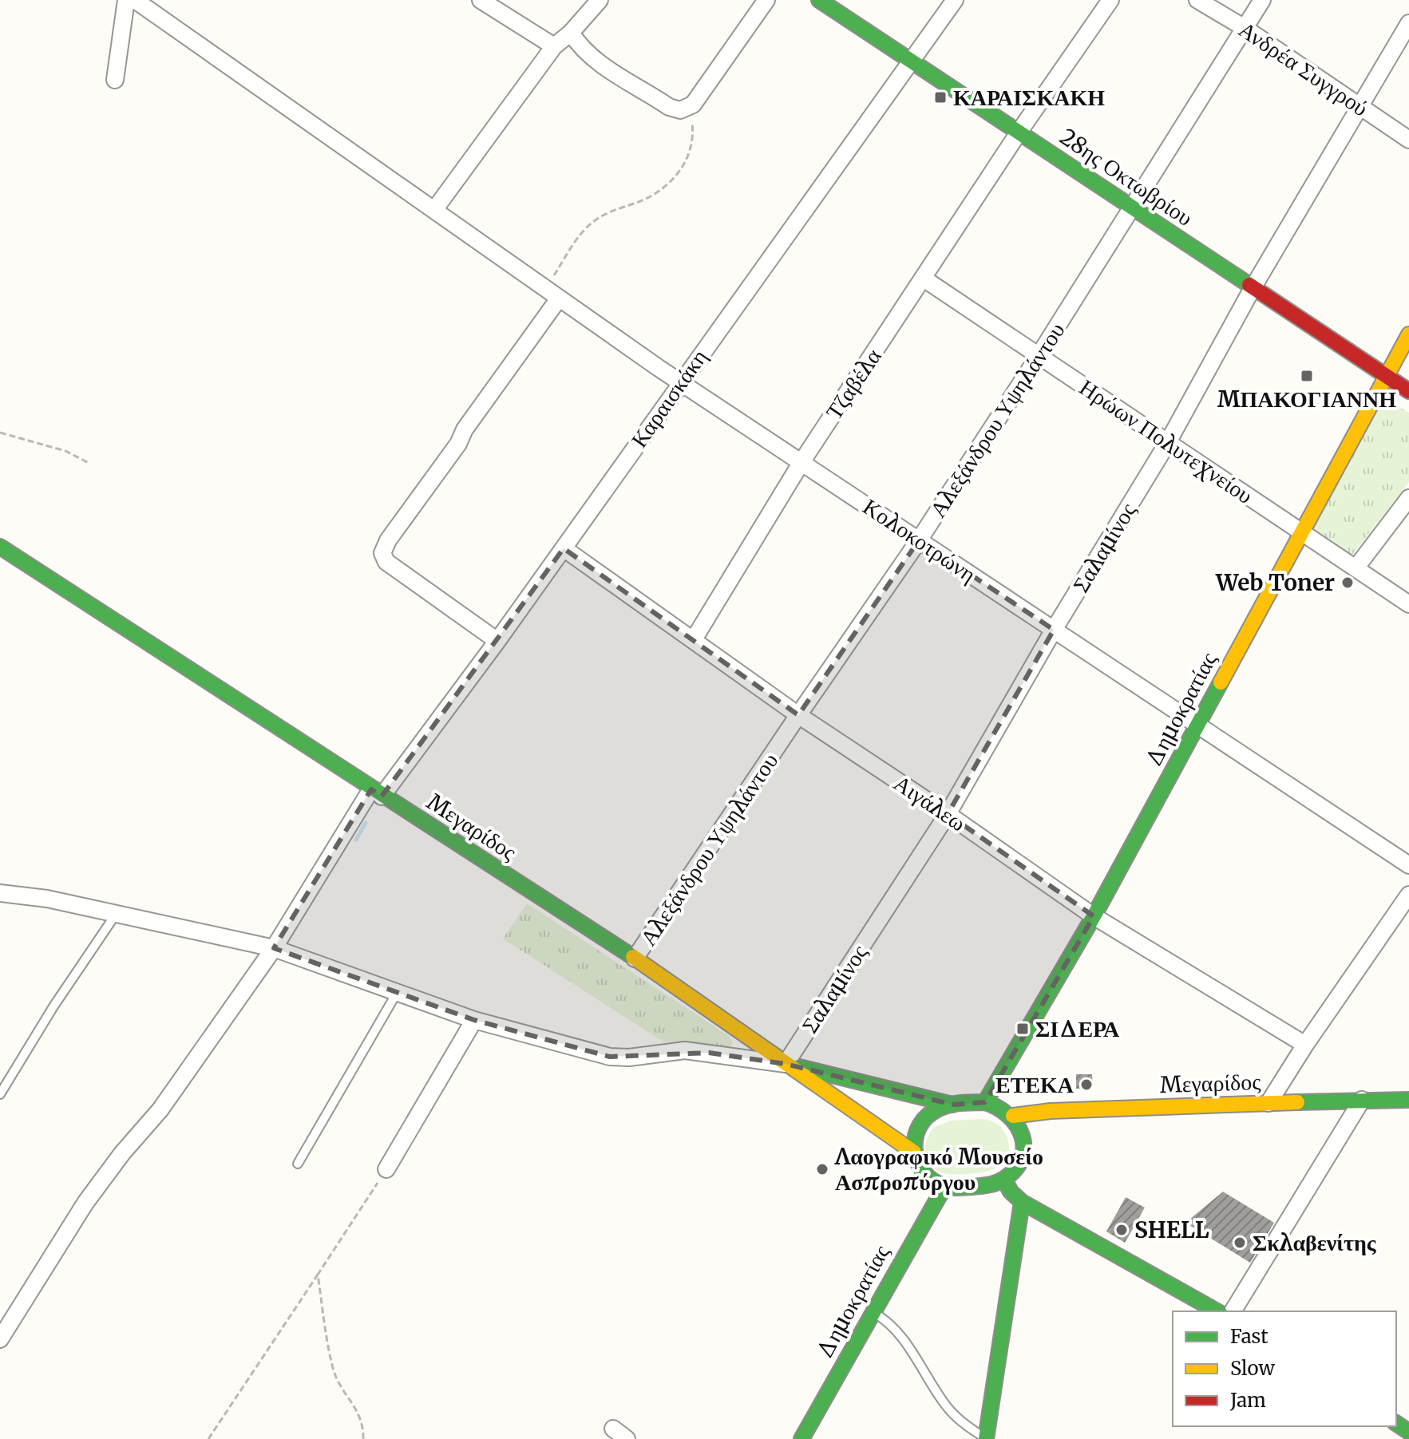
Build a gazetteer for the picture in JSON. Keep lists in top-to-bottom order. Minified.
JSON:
{"streets":{"street":["Ανδρέα Συγγρού","28ης Οκτωβρίου","Τζαβέλα","Καραισκάκη","Αλεξάνδρου Υψηλάντου","Ηρώων Πολυτεχνείου","Κολοκοτρώνη","Σαλαμίνος","Δημοκρατίας","Αιγάλεω","Μεγαρίδος"]},"crossings":[["Ανδρέα Συγγρού","Αλεξάνδρου Υψηλάντου"],["Ανδρέα Συγγρού","Σαλαμίνος"],["28ης Οκτωβρίου","Τζαβέλα"],["28ης Οκτωβρίου","Καραισκάκη"],["28ης Οκτωβρίου","Αλεξάνδρου Υψηλάντου"],["28ης Οκτωβρίου","Σαλαμίνος"],["28ης Οκτωβρίου","Δημοκρατίας"],["Τζαβέλα","Ηρώων Πολυτεχνείου"],["Τζαβέλα","Κολοκοτρώνη"],["Τζαβέλα","Αιγάλεω"],["Καραισκάκη","Κολοκοτρώνη"],["Καραισκάκη","Αιγάλεω"],["Καραισκάκη","Μεγαρίδος"],["Αλεξάνδρου Υψηλάντου","Ηρώων Πολυτεχνείου"],["Αλεξάνδρου Υψηλάντου","Κολοκοτρώνη"],["Αλεξάνδρου Υψηλάντου","Αιγάλεω"],["Αλεξάνδρου Υψηλάντου","Μεγαρίδος"],["Ηρώων Πολυτεχνείου","Σαλαμίνος"],["Ηρώων Πολυτεχνείου","Δημοκρατίας"],["Κολοκοτρώνη","Σαλαμίνος"],["Κολοκοτρώνη","Δημοκρατίας"],["Σαλαμίνος","Αιγάλεω"],["Σαλαμίνος","Μεγαρίδος"],["Δημοκρατίας","Αιγάλεω"],["Δημοκρατίας","Μεγαρίδος"]],"places":{"transit":["ΚΑΡΑΙΣΚΑΚΗ","ΜΠΑΚΟΓΙΑΝΝΗ","ΣΙΔΕΡΑ"],"other":["Web Toner","ΕΤΕΚΑ","Λαογραφικό Μουσείο Ασπροπύργου","SHELL","Σκλαβενίτης"]},"legend":["Fast","Slow","Jam"]}
